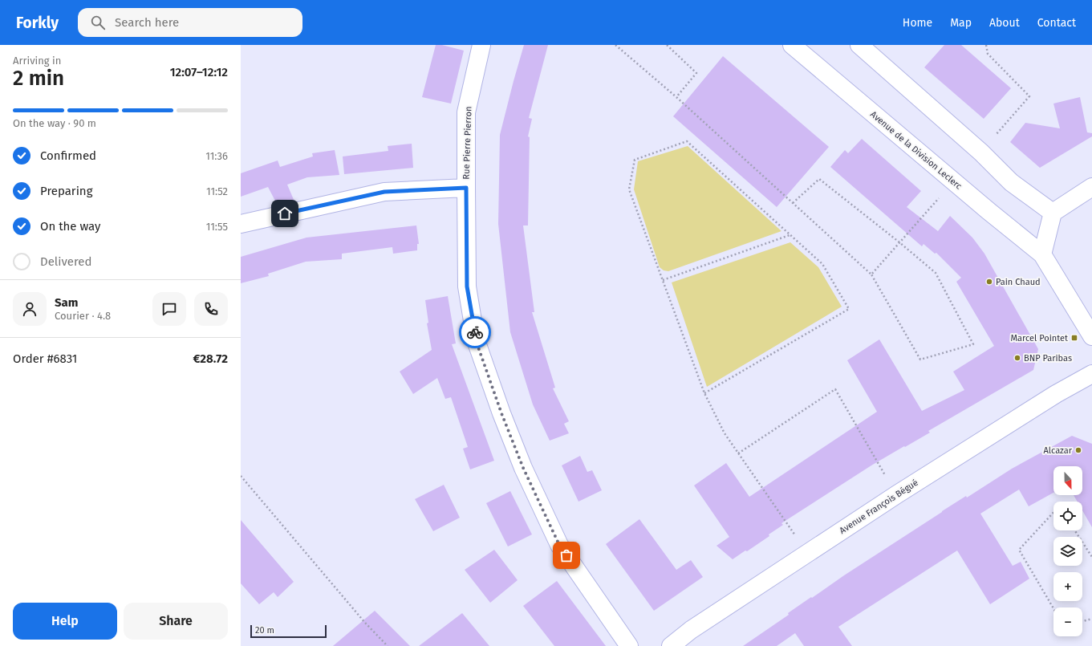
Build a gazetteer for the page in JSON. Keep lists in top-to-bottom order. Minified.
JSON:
{"streets":{"street":["Rue Pierre Pierron","Avenue de la Division Leclerc","Avenue François Bégué"]},"places":{"other":["Pain Chaud","BNP Paribas","Alcazar"],"transit":["Marcel Pointet"]},"scale_bar":"20 m","north":"bottom","page":{"header":"Forkly","search":"Search here","nav":["Home","Map","About","Contact"],"heading":["2 min","Arriving in","12:07–12:12"],"panel":["Sam","Courier · 4.8","Order #6831","€28.72"],"bar":"On the way · 90 m","list":[["Confirmed","11:36"],["Preparing","11:52"],["On the way","11:55"],"Delivered"],"map_buttons":["+","−"],"buttons":["Help","Share"],"scale":"20 m"}}
